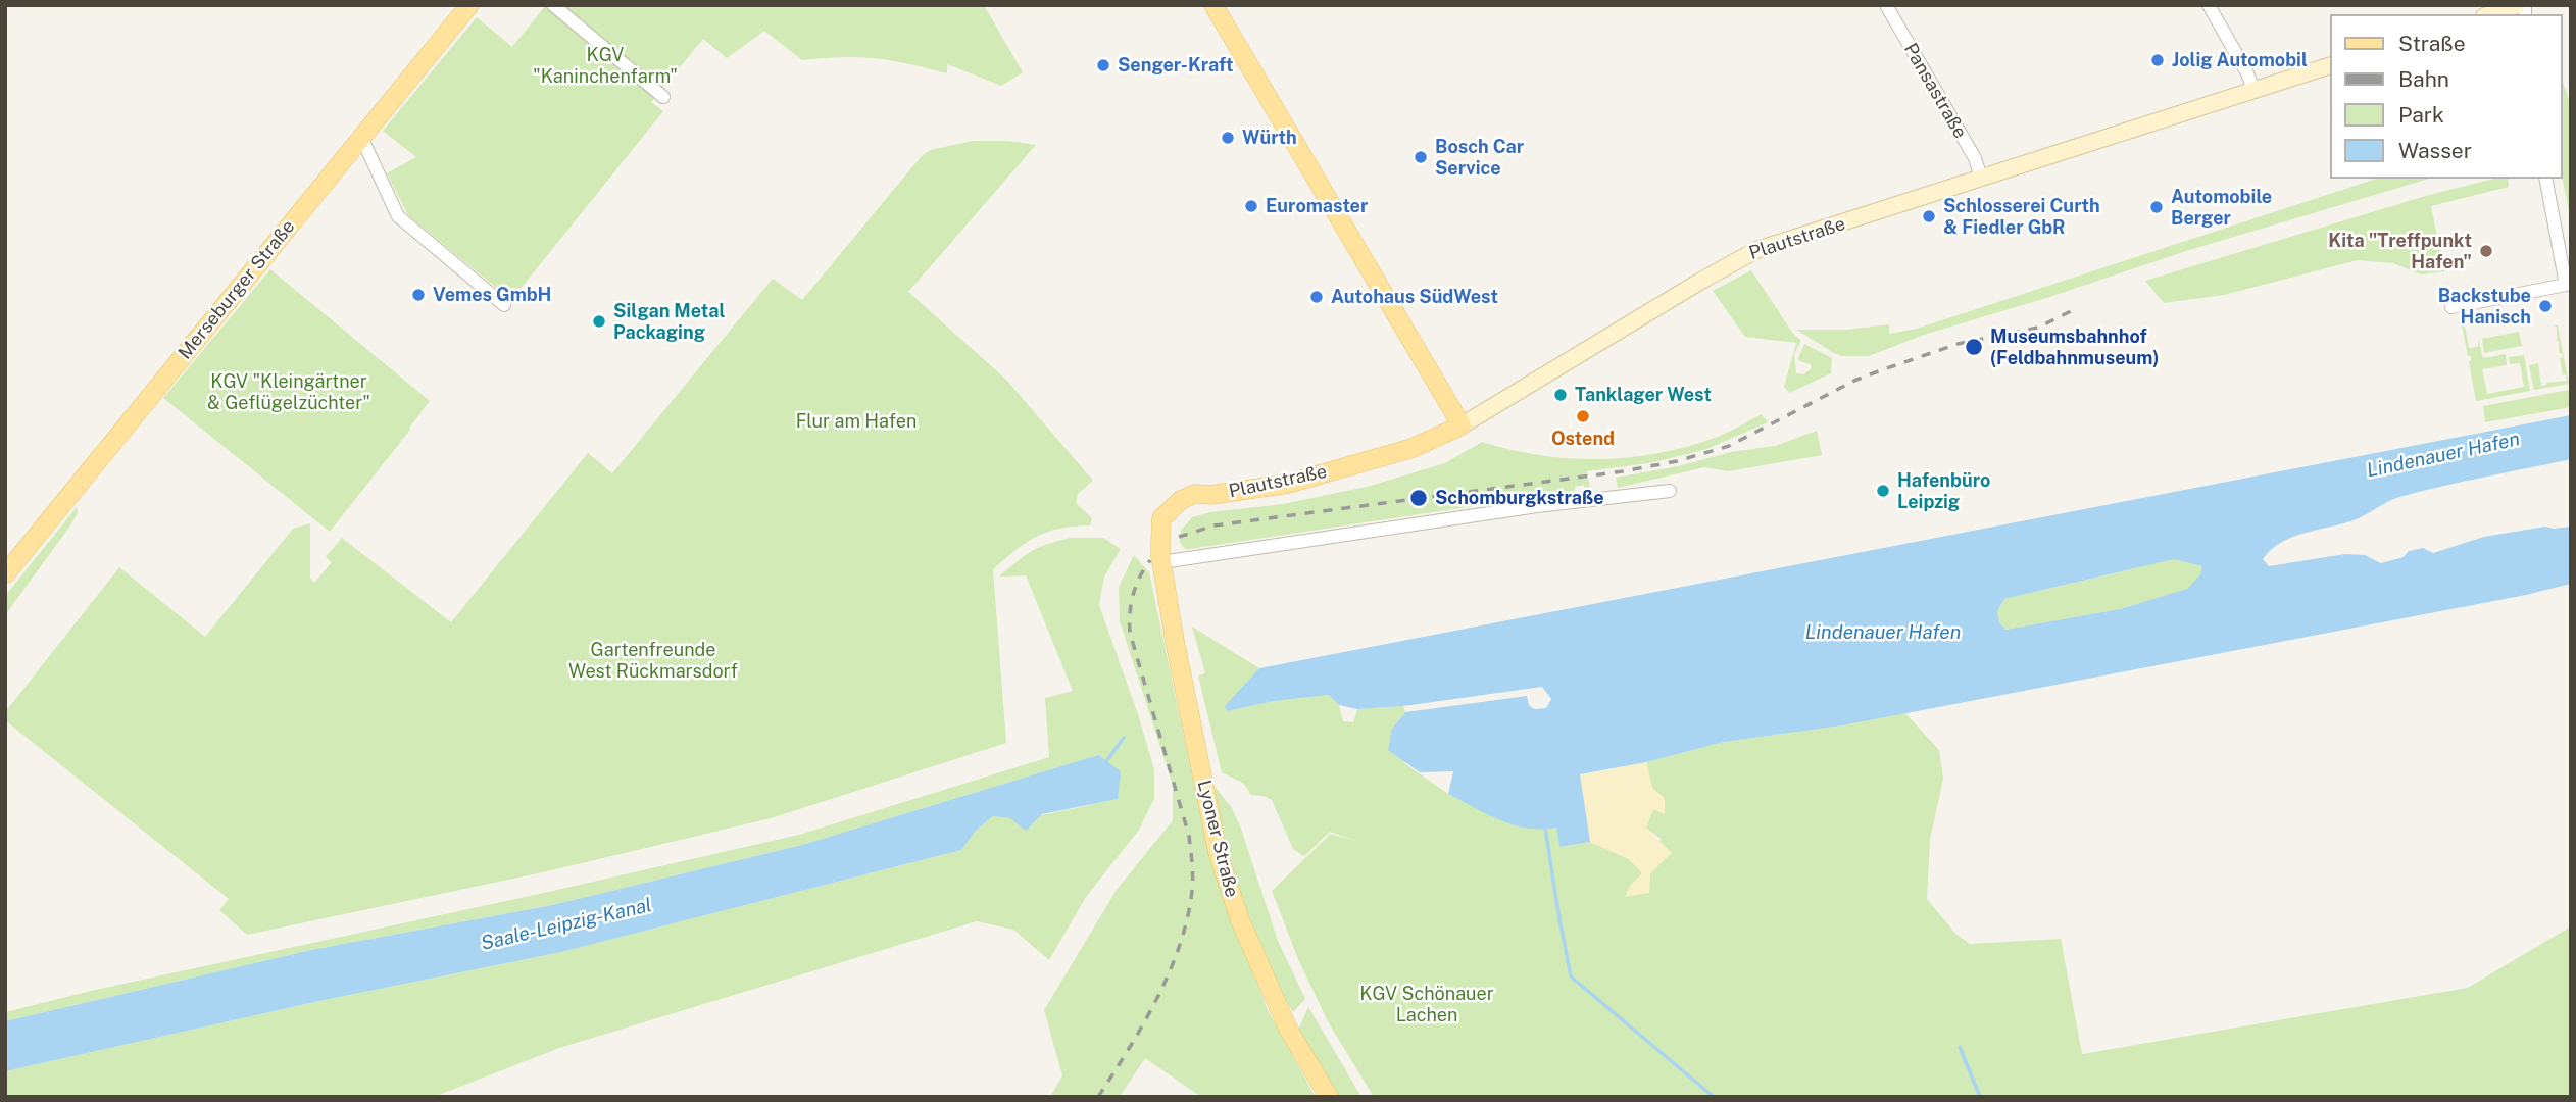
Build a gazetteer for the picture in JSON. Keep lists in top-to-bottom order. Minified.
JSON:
{"streets":{"main road":["Plautstraße","Merseburger Straße","Lyoner Straße"],"street":["Pansastraße"]},"crossings":[["Pansastraße","Plautstraße"],["Plautstraße","Lyoner Straße"]],"water":["Lindenauer Hafen","Saale-Leipzig-Kanal"],"parks":["KGV \"Kaninchenfarm\"","KGV \"Kleingärtner & Geflügelzüchter\"","Flur am Hafen","Gartenfreunde West Rückmarsdorf","KGV Schönauer Lachen"],"places":["Jolig Automobil","Senger-Kraft","Würth","Bosch Car Service","Euromaster","Automobile Berger","Schlosserei Curth & Fiedler GbR","Kita \"Treffpunkt Hafen\"","Vemes GmbH","Autohaus SüdWest","Backstube Hanisch","Silgan Metal Packaging","Museumsbahnhof (Feldbahnmuseum)","Tanklager West","Ostend","Hafenbüro Leipzig","Schomburgkstraße"],"legend":["Straße","Bahn","Park","Wasser"]}
